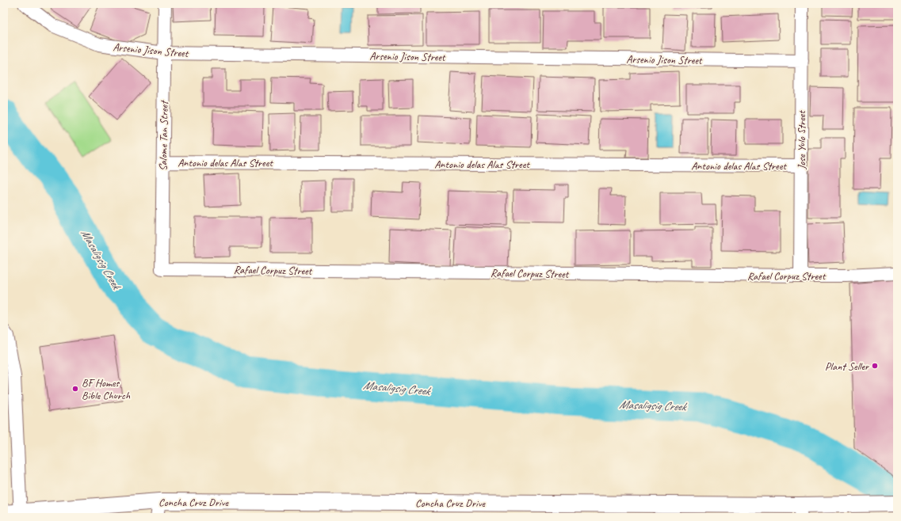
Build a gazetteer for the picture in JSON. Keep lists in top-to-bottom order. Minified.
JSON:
{"streets":{"street":["Arsenio Jison Street","Salome Tan Street","Jose Yulo Street","Antonio delas Alas Street","Rafael Corpuz Street","Concha Cruz Drive"]},"crossings":[["Arsenio Jison Street","Salome Tan Street"],["Arsenio Jison Street","Jose Yulo Street"],["Salome Tan Street","Antonio delas Alas Street"],["Salome Tan Street","Rafael Corpuz Street"],["Jose Yulo Street","Antonio delas Alas Street"],["Jose Yulo Street","Rafael Corpuz Street"]],"water":["Masaligsig Creek"],"places":["Plant Seller","BF Homes Bible Church"]}
